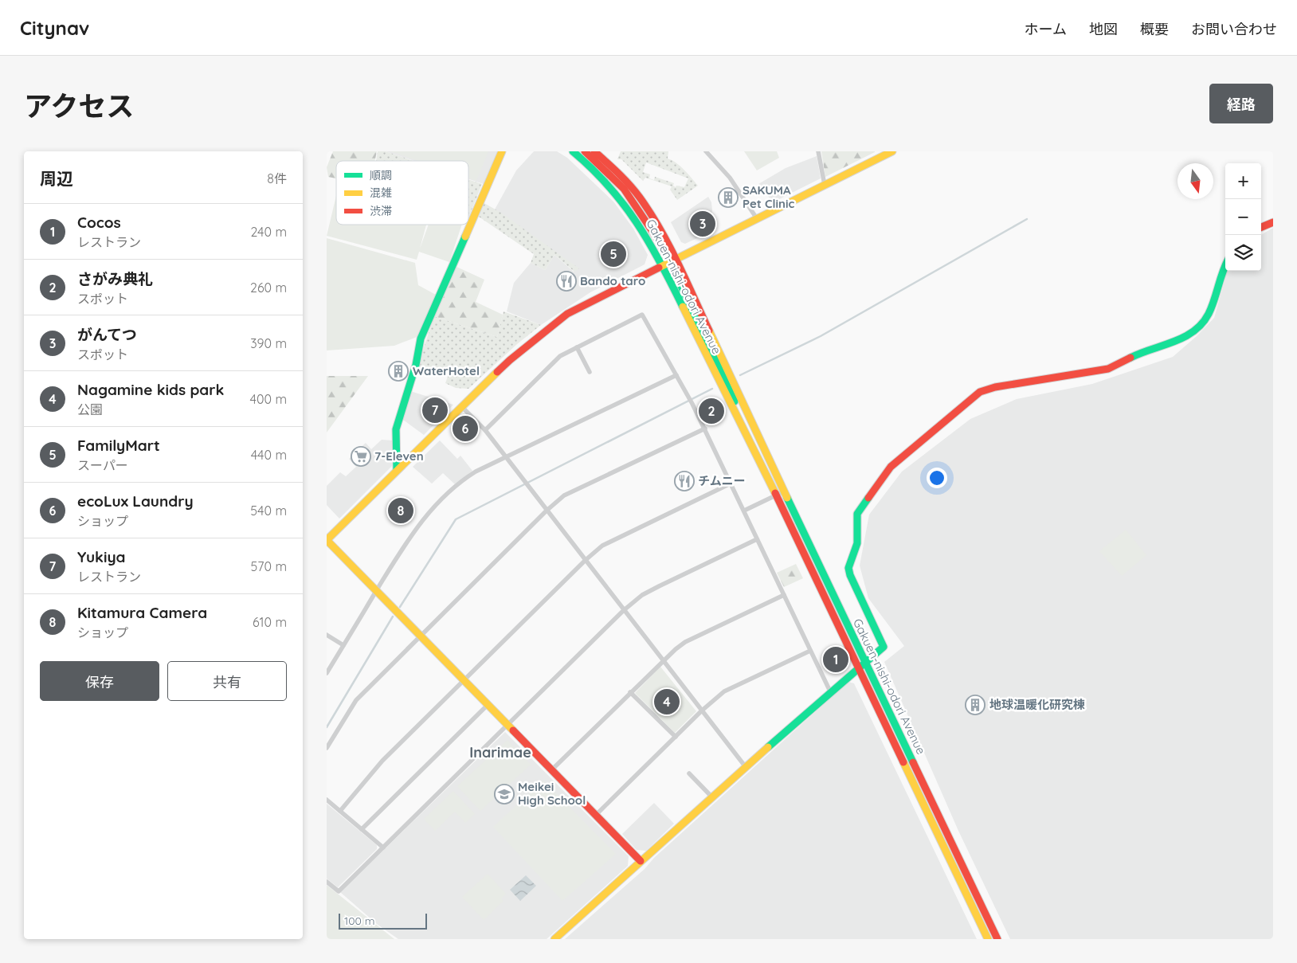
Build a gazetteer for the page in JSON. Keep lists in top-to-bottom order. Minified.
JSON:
{"streets":{"main road":["Gakuen-nishi-odori Avenue"]},"districts":["Inarimae"],"places":{"building":["SAKUMA Pet Clinic","WaterHotel","地球温暖化研究棟"],"restaurant":["Bando taro","チムニー"],"supermarket":["7-Eleven"],"school or university":["Meikei High School"]},"legend":["順調","混雑","渋滞"],"scale_bar":"100 m","north":"bottom","page":{"header":"Citynav","nav":["ホーム","地図","概要","お問い合わせ"],"title":"アクセス","buttons":["経路",["保存","共有"]],"heading":["周辺","8件"],"map_buttons":["+","−"],"list":[{"mark":"1","name":"Cocos","note":"レストラン","value":"240 m"},{"mark":"2","name":"さがみ典礼","note":"スポット","value":"260 m"},{"mark":"3","name":"がんてつ","note":"スポット","value":"390 m"},{"mark":"4","name":"Nagamine kids park","note":"公園","value":"400 m"},{"mark":"5","name":"FamilyMart","note":"スーパー","value":"440 m"},{"mark":"6","name":"ecoLux Laundry","note":"ショップ","value":"540 m"},{"mark":"7","name":"Yukiya","note":"レストラン","value":"570 m"},{"mark":"8","name":"Kitamura Camera","note":"ショップ","value":"610 m"}],"pins":["3","5","7","2","6","8","1","4"],"scale":"100 m"}}
